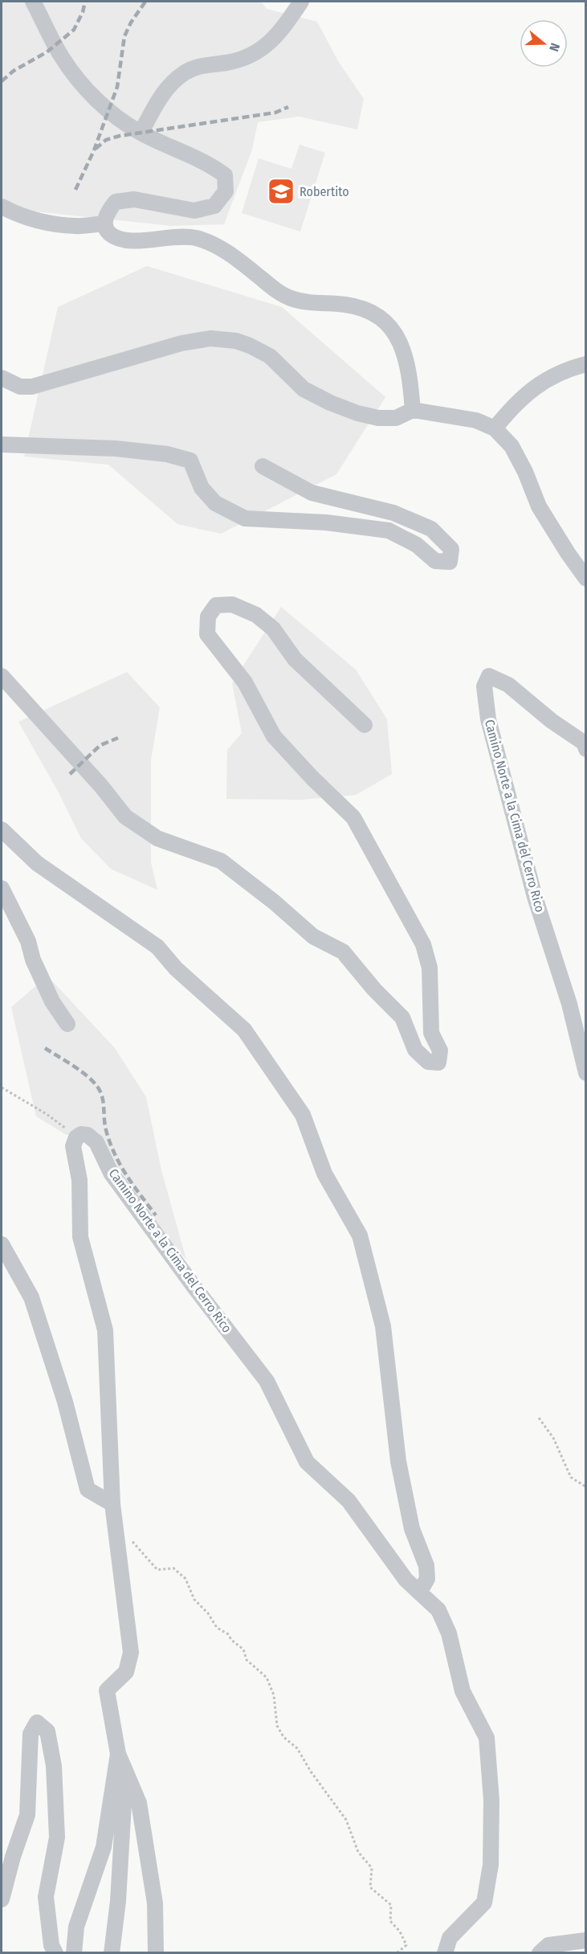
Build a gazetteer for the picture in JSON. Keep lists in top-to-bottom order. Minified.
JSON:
{"streets":{"lane":["Camino Norte a la Cima del Cerro Rico"]},"places":{"school or university":["Robertito"]},"north":"right"}
